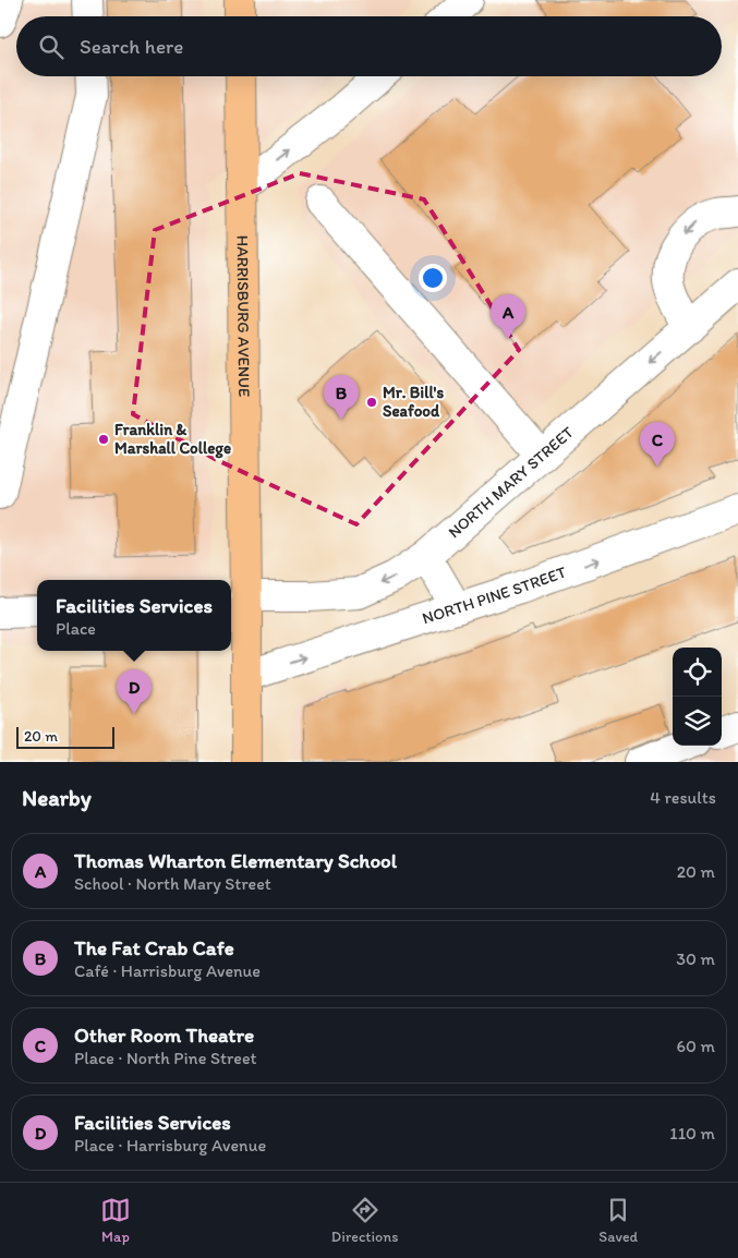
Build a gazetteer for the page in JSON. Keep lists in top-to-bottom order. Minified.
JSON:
{"streets":{"main road":["HARRISBURG AVENUE"],"street":["NORTH MARY STREET","NORTH PINE STREET"]},"crossings":[["HARRISBURG AVENUE","NORTH MARY STREET"],["HARRISBURG AVENUE","NORTH PINE STREET"]],"one_way":["NORTH MARY STREET","NORTH PINE STREET"],"places":["Mr. Bill's Seafood","Franklin & Marshall College"],"scale_bar":"20 m","page":{"search":"Search here","pins":["A","B","C","D"],"popup":["Facilities Services","Place"],"scale":"20 m","heading":["Nearby","4 results"],"list":[{"mark":"A","name":"Thomas Wharton Elementary School","note":"School · North Mary Street","value":"20 m"},{"mark":"B","name":"The Fat Crab Cafe","note":"Café · Harrisburg Avenue","value":"30 m"},{"mark":"C","name":"Other Room Theatre","note":"Place · North Pine Street","value":"60 m"},{"mark":"D","name":"Facilities Services","note":"Place · Harrisburg Avenue","value":"110 m"}],"nav":["Map","Directions","Saved"]}}
